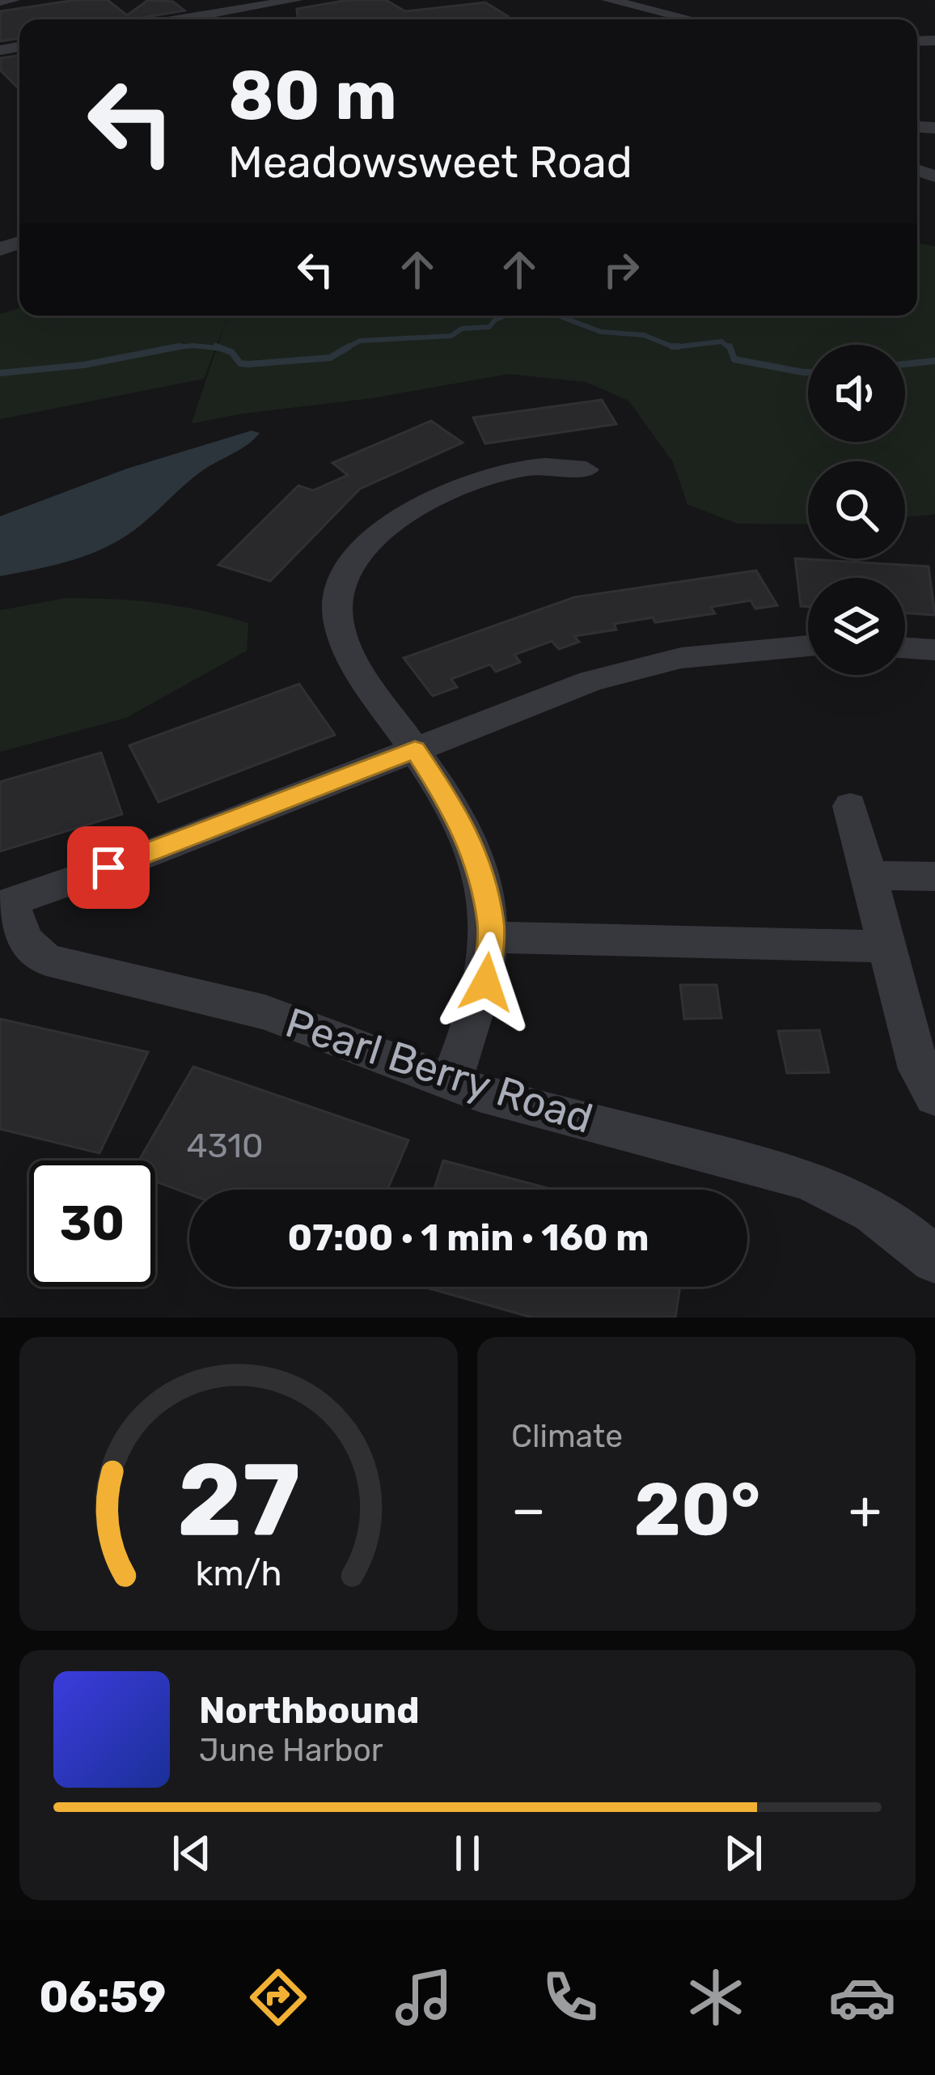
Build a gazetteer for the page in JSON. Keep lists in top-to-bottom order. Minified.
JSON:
{"streets":{"street":["Pearl Berry Road"]},"house_numbers":["4310"],"page":{"turn":["80 m","Meadowsweet Road"],"limit":"30","trip":"07:00 · 1 min · 160 m","tile":"Climate","heat":["−","20°","+"],"song":["Northbound","June Harbor"],"tabs":"06:59","gauge":["27","km/h"]}}
